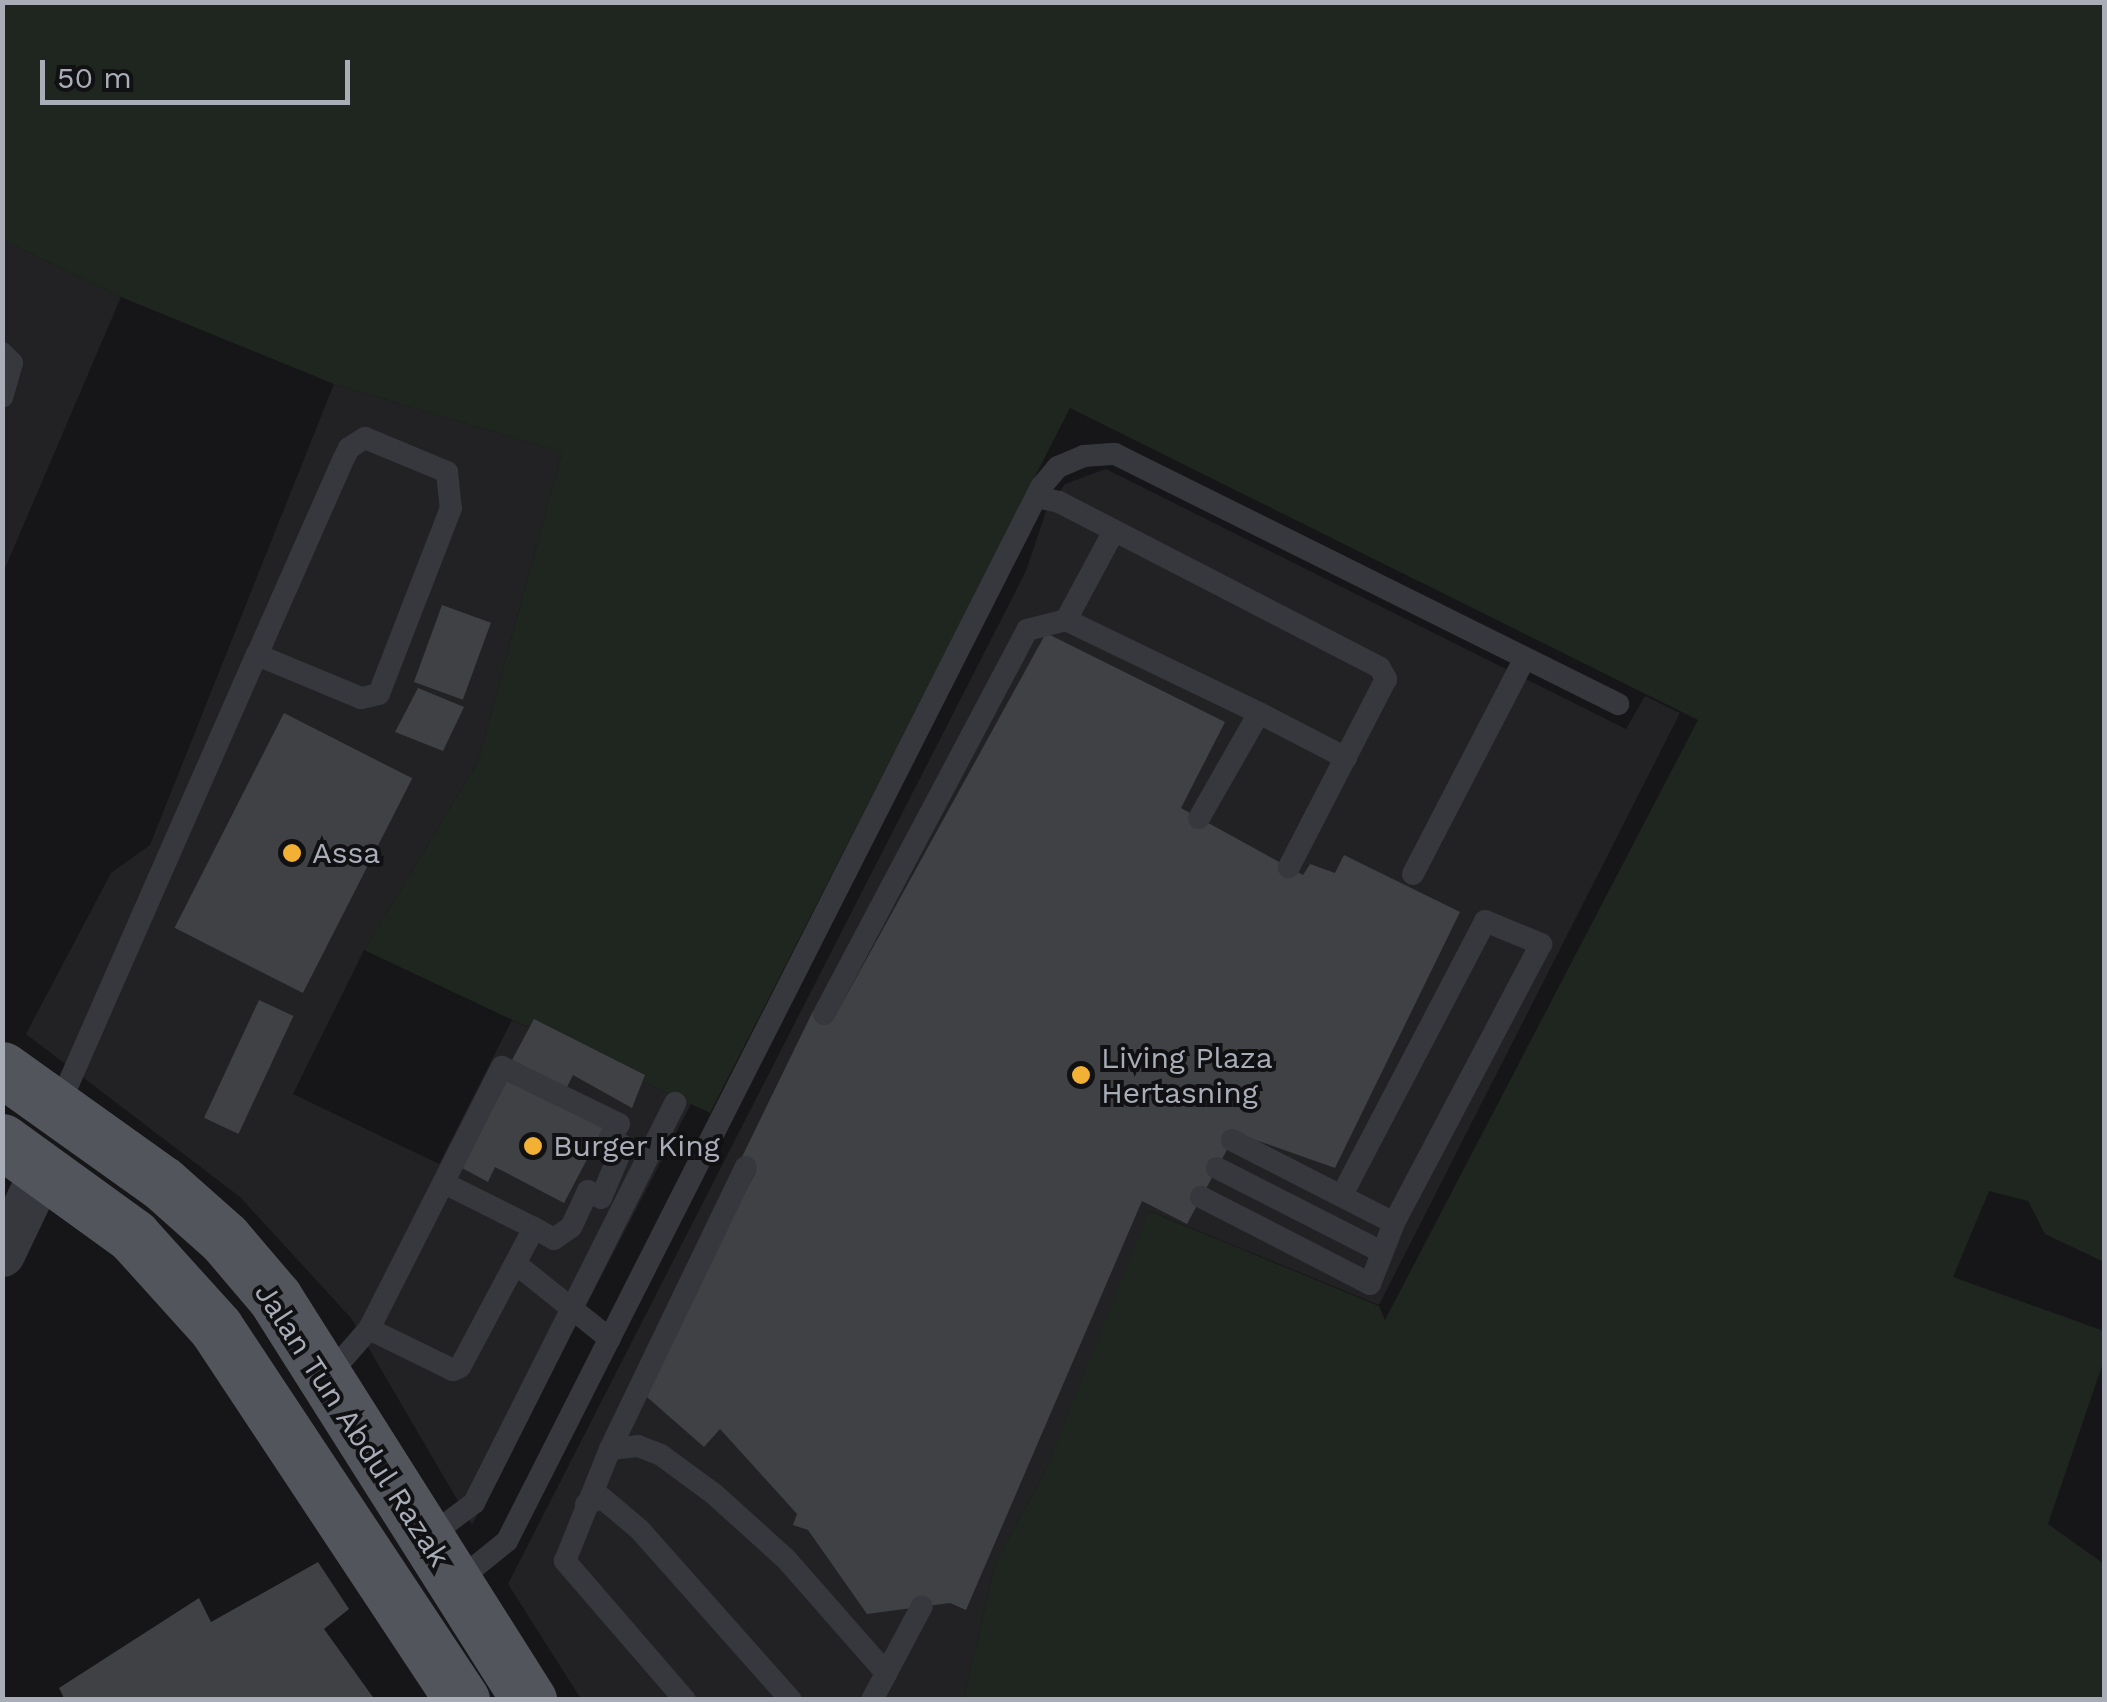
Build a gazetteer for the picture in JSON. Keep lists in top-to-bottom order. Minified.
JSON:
{"streets":{"main road":["Jalan Tun Abdul Razak"]},"places":["Assa","Living Plaza Hertasning","Burger King"],"scale_bar":"50 m"}
